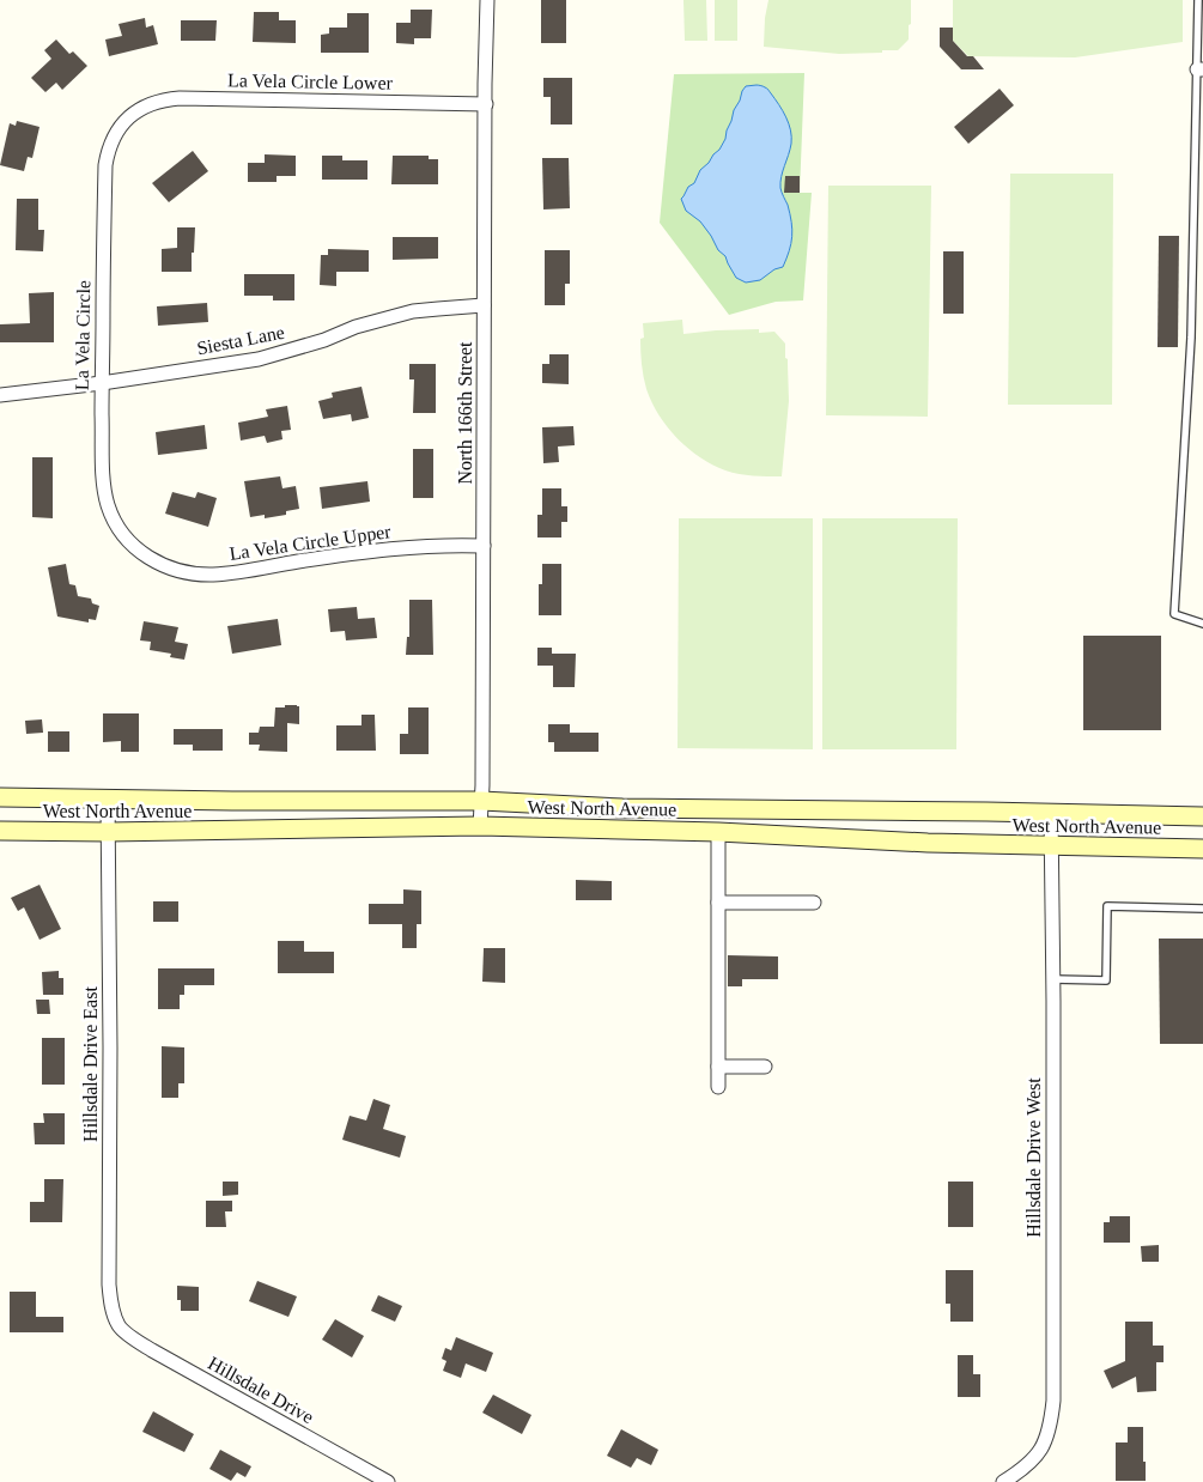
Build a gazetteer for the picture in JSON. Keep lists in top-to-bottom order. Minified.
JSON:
{"streets":{"main road":["West North Avenue"],"street":["La Vela Circle Lower","La Vela Circle","Siesta Lane","North 166th Street","La Vela Circle Upper","Hillsdale Drive East","Hillsdale Drive West","Hillsdale Drive"]},"crossings":[["La Vela Circle Lower","La Vela Circle"],["La Vela Circle Lower","North 166th Street"],["La Vela Circle","Siesta Lane"],["La Vela Circle","La Vela Circle Upper"],["Siesta Lane","North 166th Street"],["North 166th Street","La Vela Circle Upper"],["North 166th Street","West North Avenue"],["West North Avenue","Hillsdale Drive East"],["West North Avenue","Hillsdale Drive West"],["Hillsdale Drive East","Hillsdale Drive"]]}
